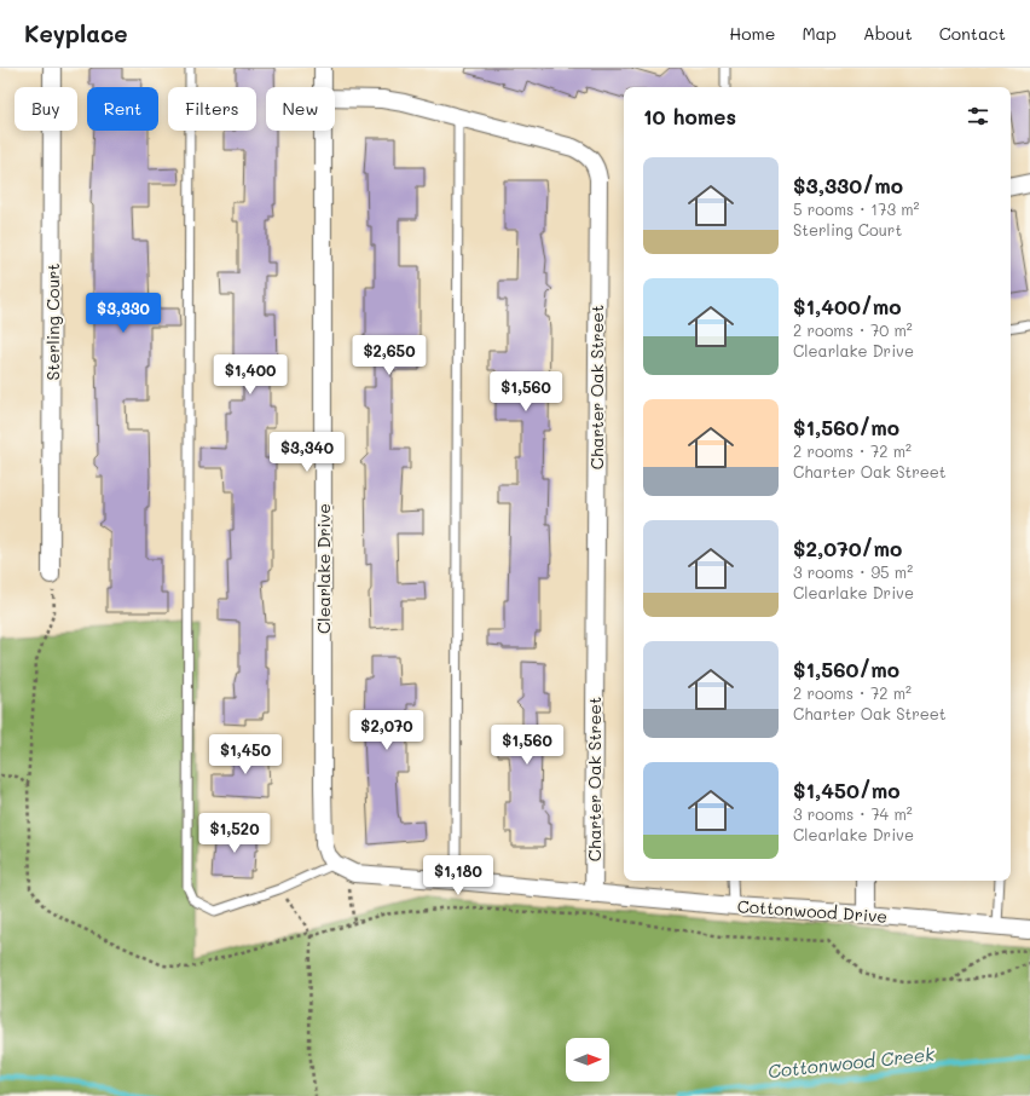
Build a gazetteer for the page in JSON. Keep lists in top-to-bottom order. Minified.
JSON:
{"streets":{"street":["Sterling Court","Charter Oak Street","Clearlake Drive","Cottonwood Drive"]},"crossings":[["Charter Oak Street","Cottonwood Drive"],["Clearlake Drive","Cottonwood Drive"]],"water":["Cottonwood Creek"],"north":"right","page":{"header":"Keyplace","nav":["Home","Map","About","Contact"],"chip":["Buy","Rent","Filters","New"],"heading":"10 homes","list":[{"name":"$3,330/mo","note":"5 rooms · 173 m² · Sterling Court"},{"name":"$1,400/mo","note":"2 rooms · 70 m² · Clearlake Drive"},{"name":"$1,560/mo","note":"2 rooms · 72 m² · Charter Oak Street"},{"name":"$2,070/mo","note":"3 rooms · 95 m² · Clearlake Drive"},{"name":"$1,560/mo","note":"2 rooms · 72 m² · Charter Oak Street"},{"name":"$1,450/mo","note":"3 rooms · 74 m² · Clearlake Drive"}],"price":["$3,330","$2,650","$1,400","$1,560","$3,340","$2,070","$1,560","$1,450","$1,520","$1,180"]}}
